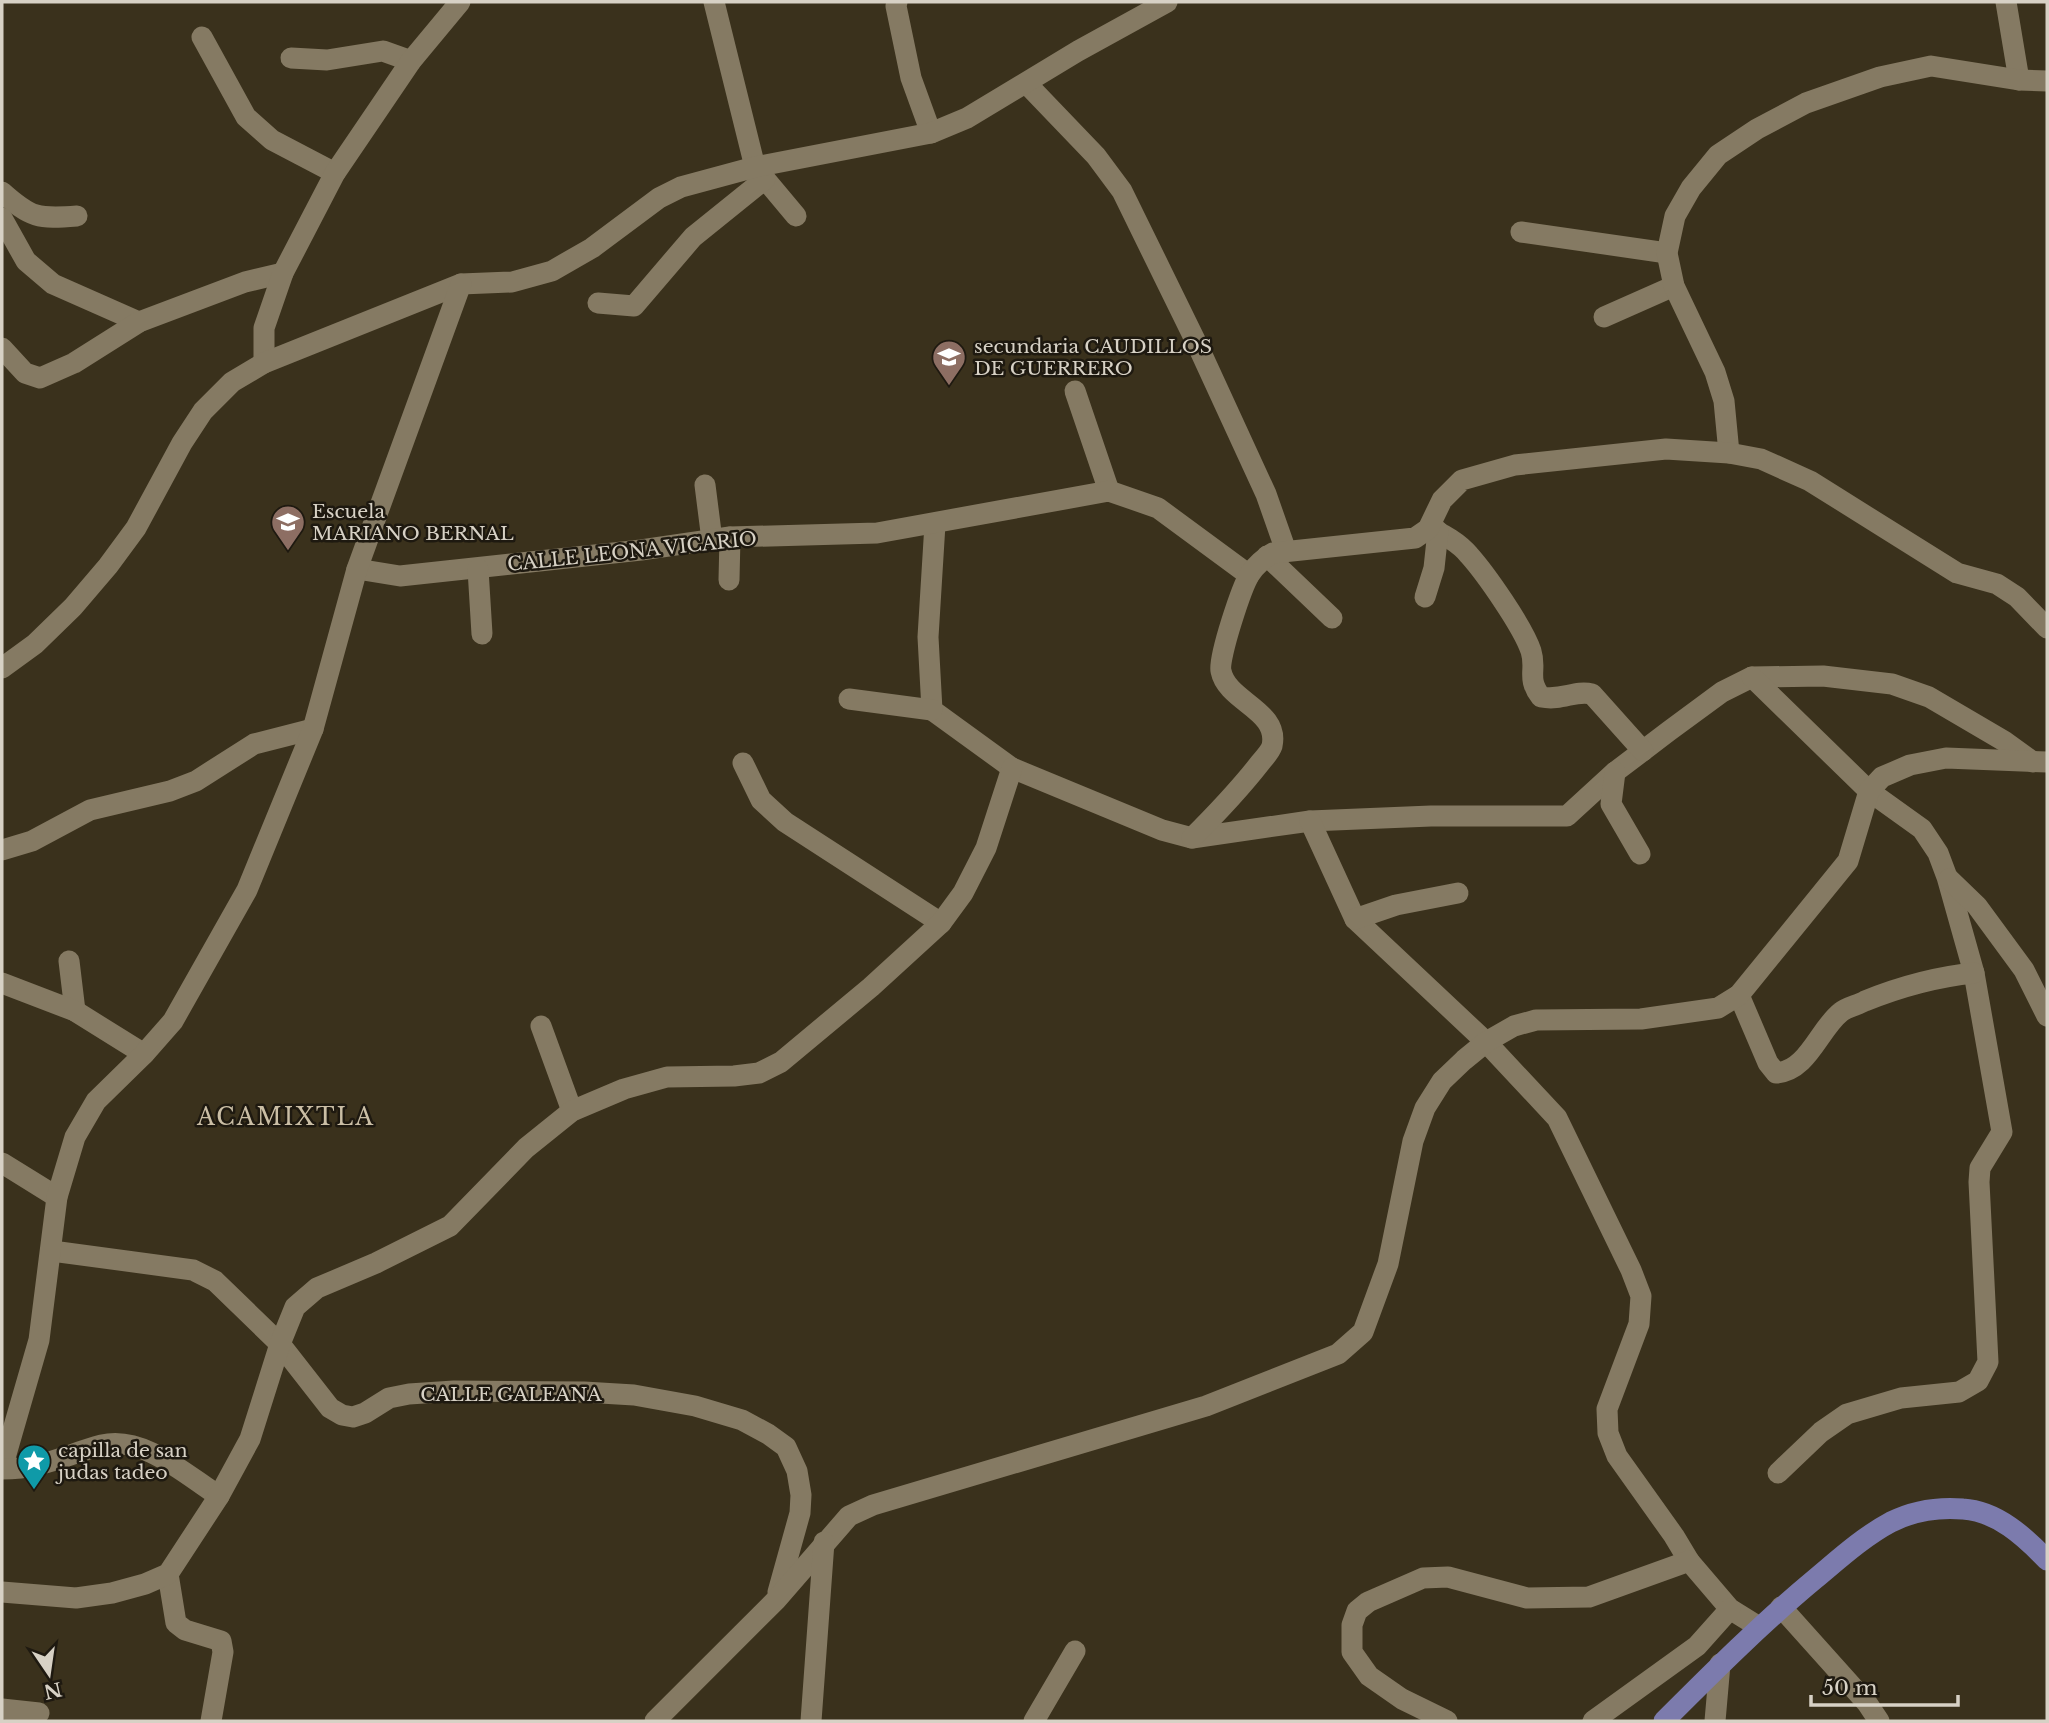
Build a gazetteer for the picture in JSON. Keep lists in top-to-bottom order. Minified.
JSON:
{"streets":{"street":["CALLE LEONA VICARIO","CALLE GALEANA"]},"districts":["ACAMIXTLA"],"places":{"school or university":["secundaria CAUDILLOS DE GUERRERO","Escuela MARIANO BERNAL"],"place":["capilla de san judas tadeo"]},"scale_bar":"50 m","north":"bottom"}
